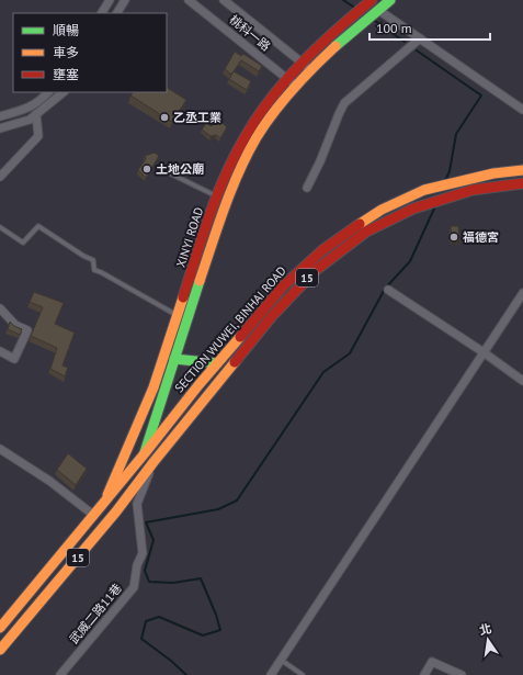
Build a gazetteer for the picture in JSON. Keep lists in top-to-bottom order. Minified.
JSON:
{"streets":{"main road":["XINYI ROAD","15","SECTION WUWEI, BINHAI ROAD"],"street":["桃科一路","武威二路11巷"]},"crossings":[["桃科一路","XINYI ROAD"],["XINYI ROAD","15"],["XINYI ROAD","SECTION WUWEI, BINHAI ROAD"],["15","SECTION WUWEI, BINHAI ROAD"],["15","武威二路11巷"],["SECTION WUWEI, BINHAI ROAD","武威二路11巷"]],"places":["乙丞工業","土地公廟","福德宮"],"legend":["順暢","車多","壅塞"],"scale_bar":"100 m","north":"top"}
